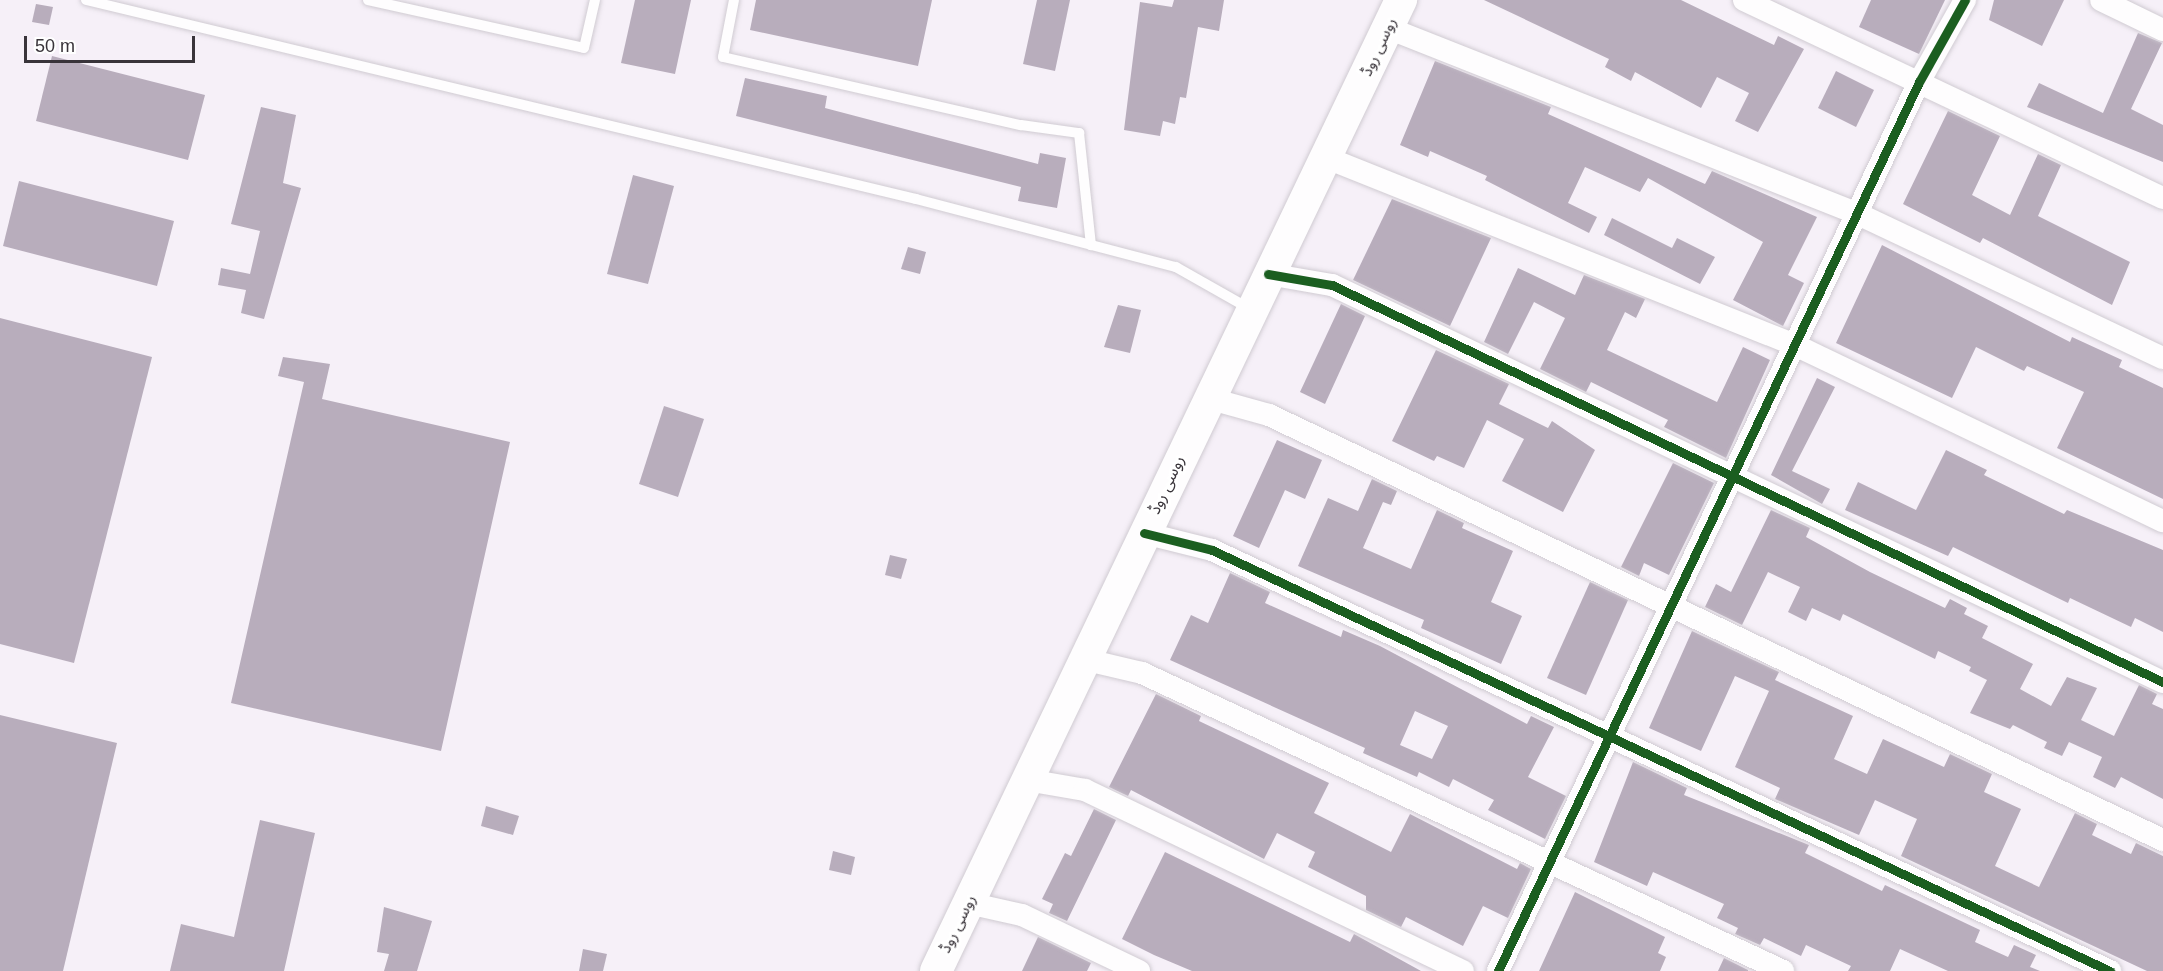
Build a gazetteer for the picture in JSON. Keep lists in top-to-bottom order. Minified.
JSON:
{"streets":{"main road":["روسی روڈ"]},"scale_bar":"50 m"}
